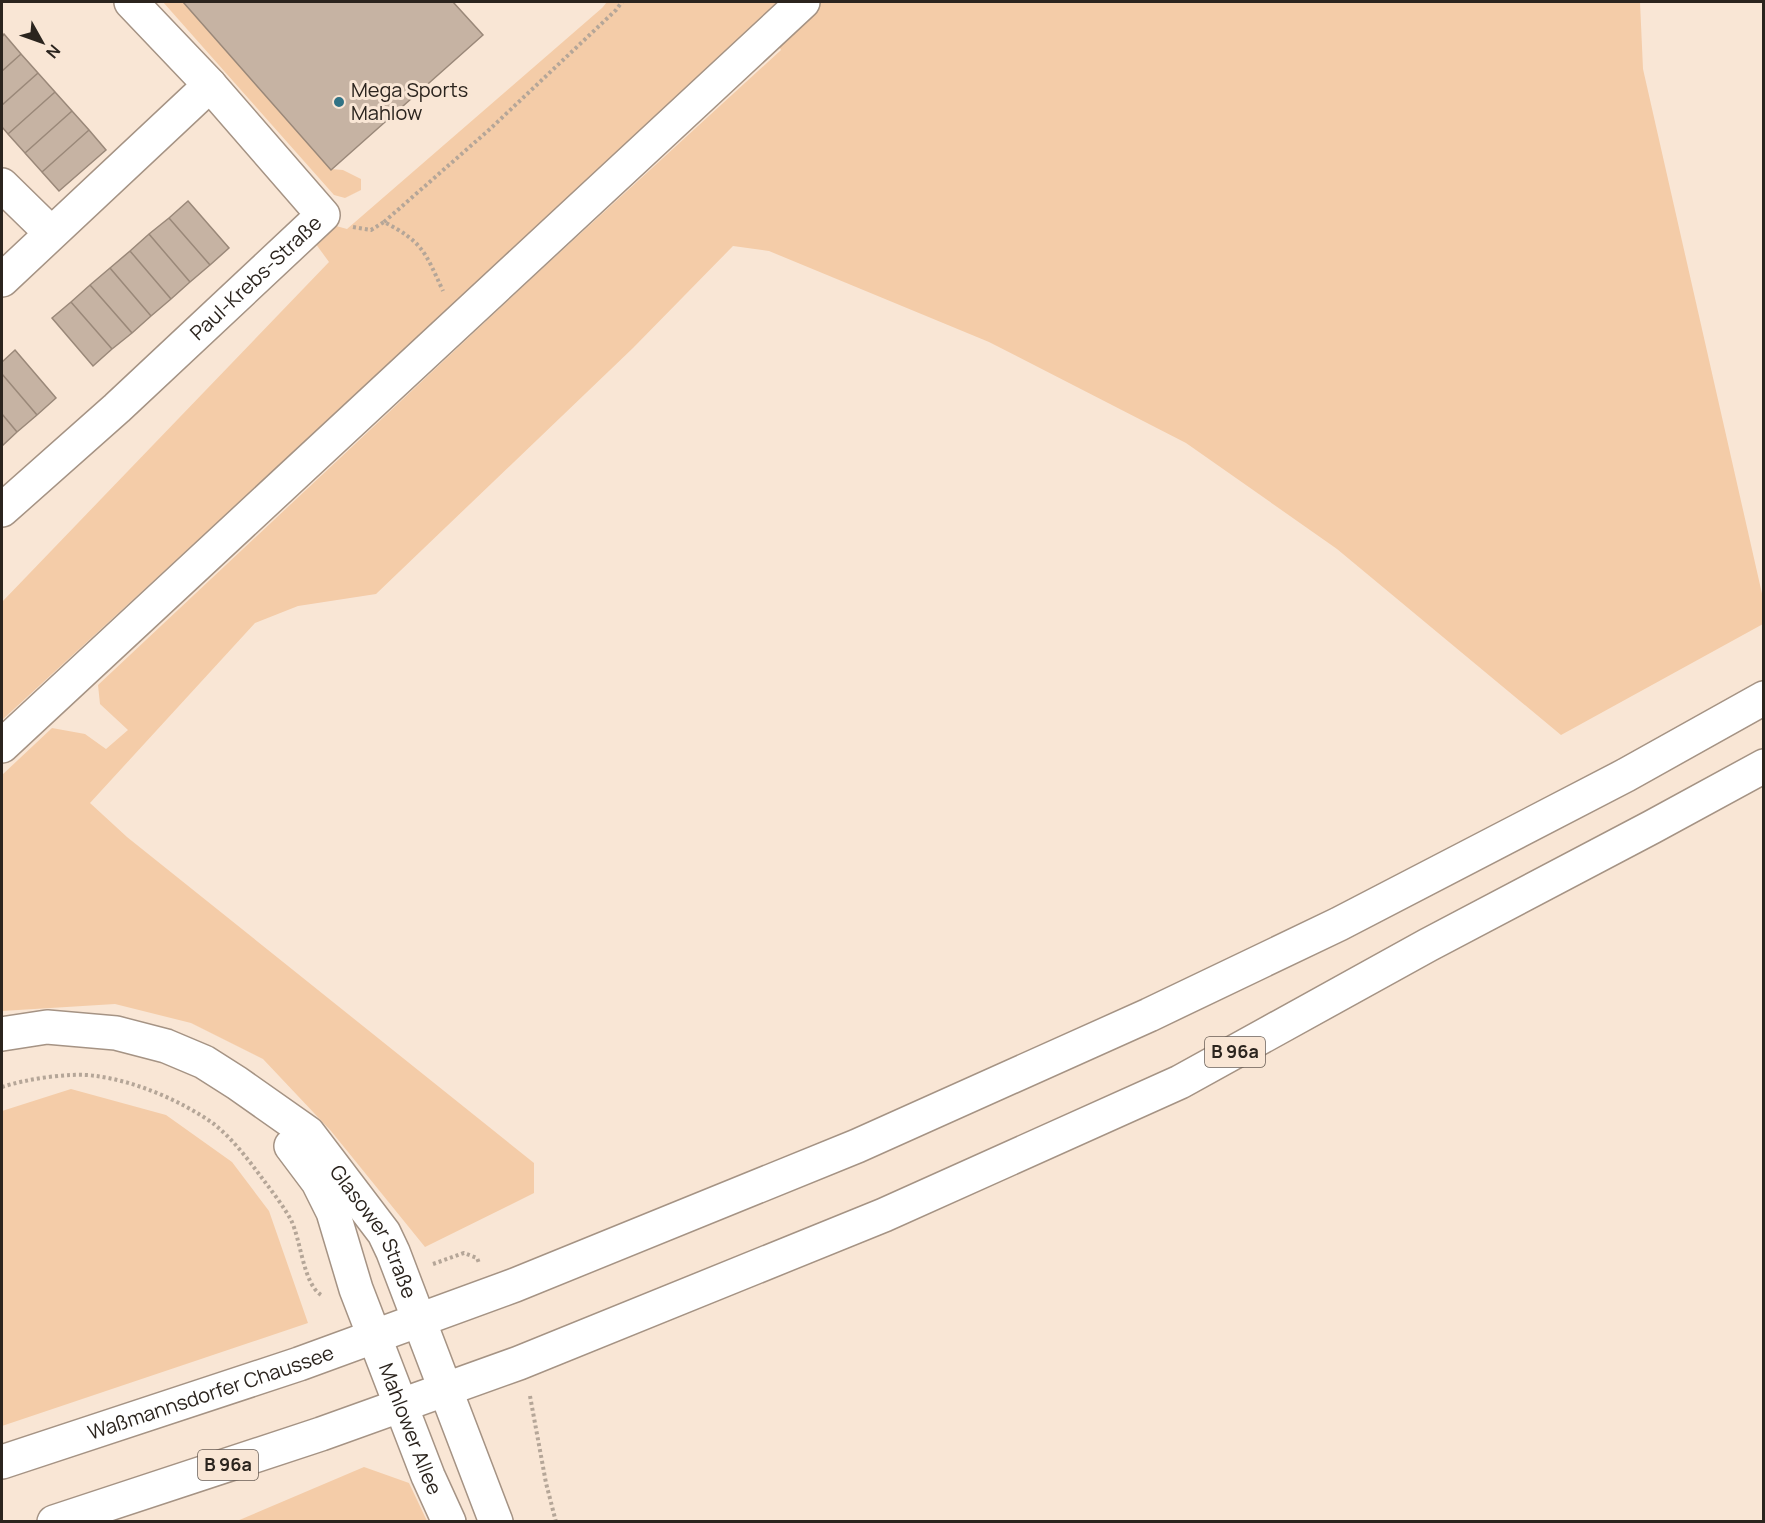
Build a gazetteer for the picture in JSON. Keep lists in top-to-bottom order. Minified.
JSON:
{"streets":{"main road":["Paul-Krebs-Straße","B 96a","Glasower Straße","Waßmannsdorfer Chaussee","Mahlower Allee"]},"crossings":[["B 96a","Glasower Straße"],["B 96a","Mahlower Allee"],["Glasower Straße","Waßmannsdorfer Chaussee"],["Glasower Straße","Mahlower Allee"],["Waßmannsdorfer Chaussee","Mahlower Allee"]],"places":["Mega Sports Mahlow"],"north":"bottom right"}
